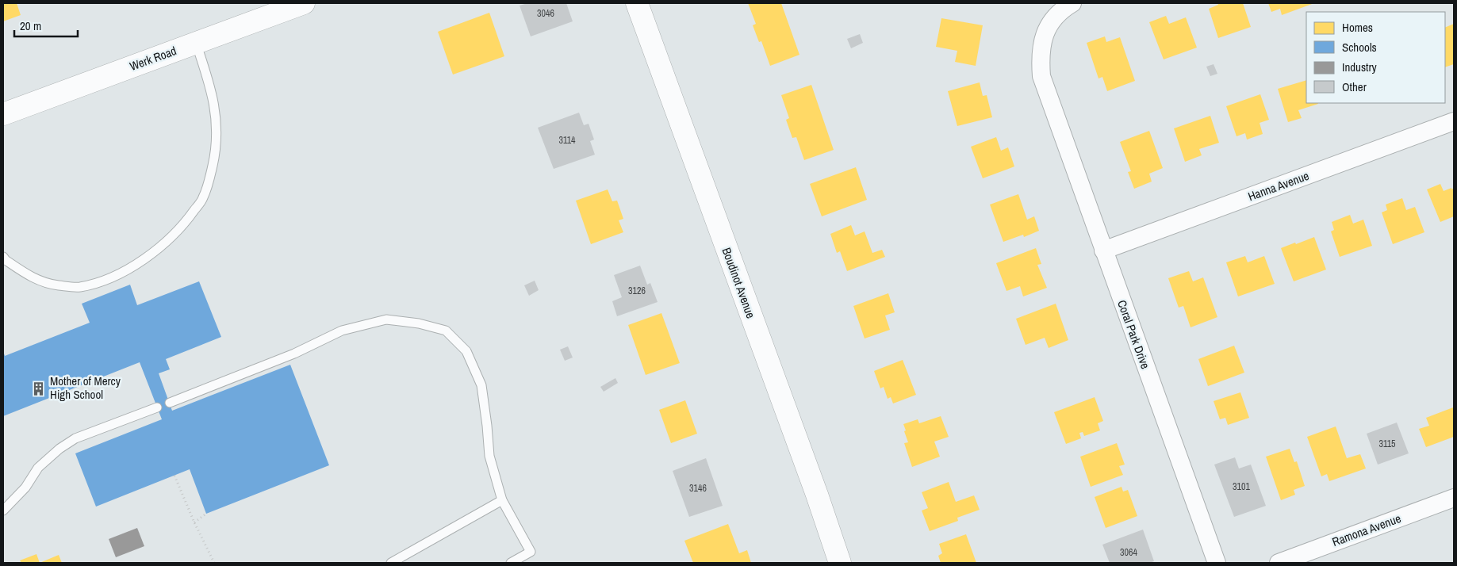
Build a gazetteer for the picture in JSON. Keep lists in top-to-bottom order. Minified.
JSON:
{"streets":{"street":["Werk Road","Hanna Avenue","Boudinot Avenue","Coral Park Drive","Ramona Avenue"]},"crossings":[["Hanna Avenue","Coral Park Drive"]],"places":{"building":["Mother of Mercy High School"]},"house_numbers":["3046","3114","3126","3115","3101","3146","3064"],"legend":["Homes","Schools","Industry","Other"],"scale_bar":"20 m"}
